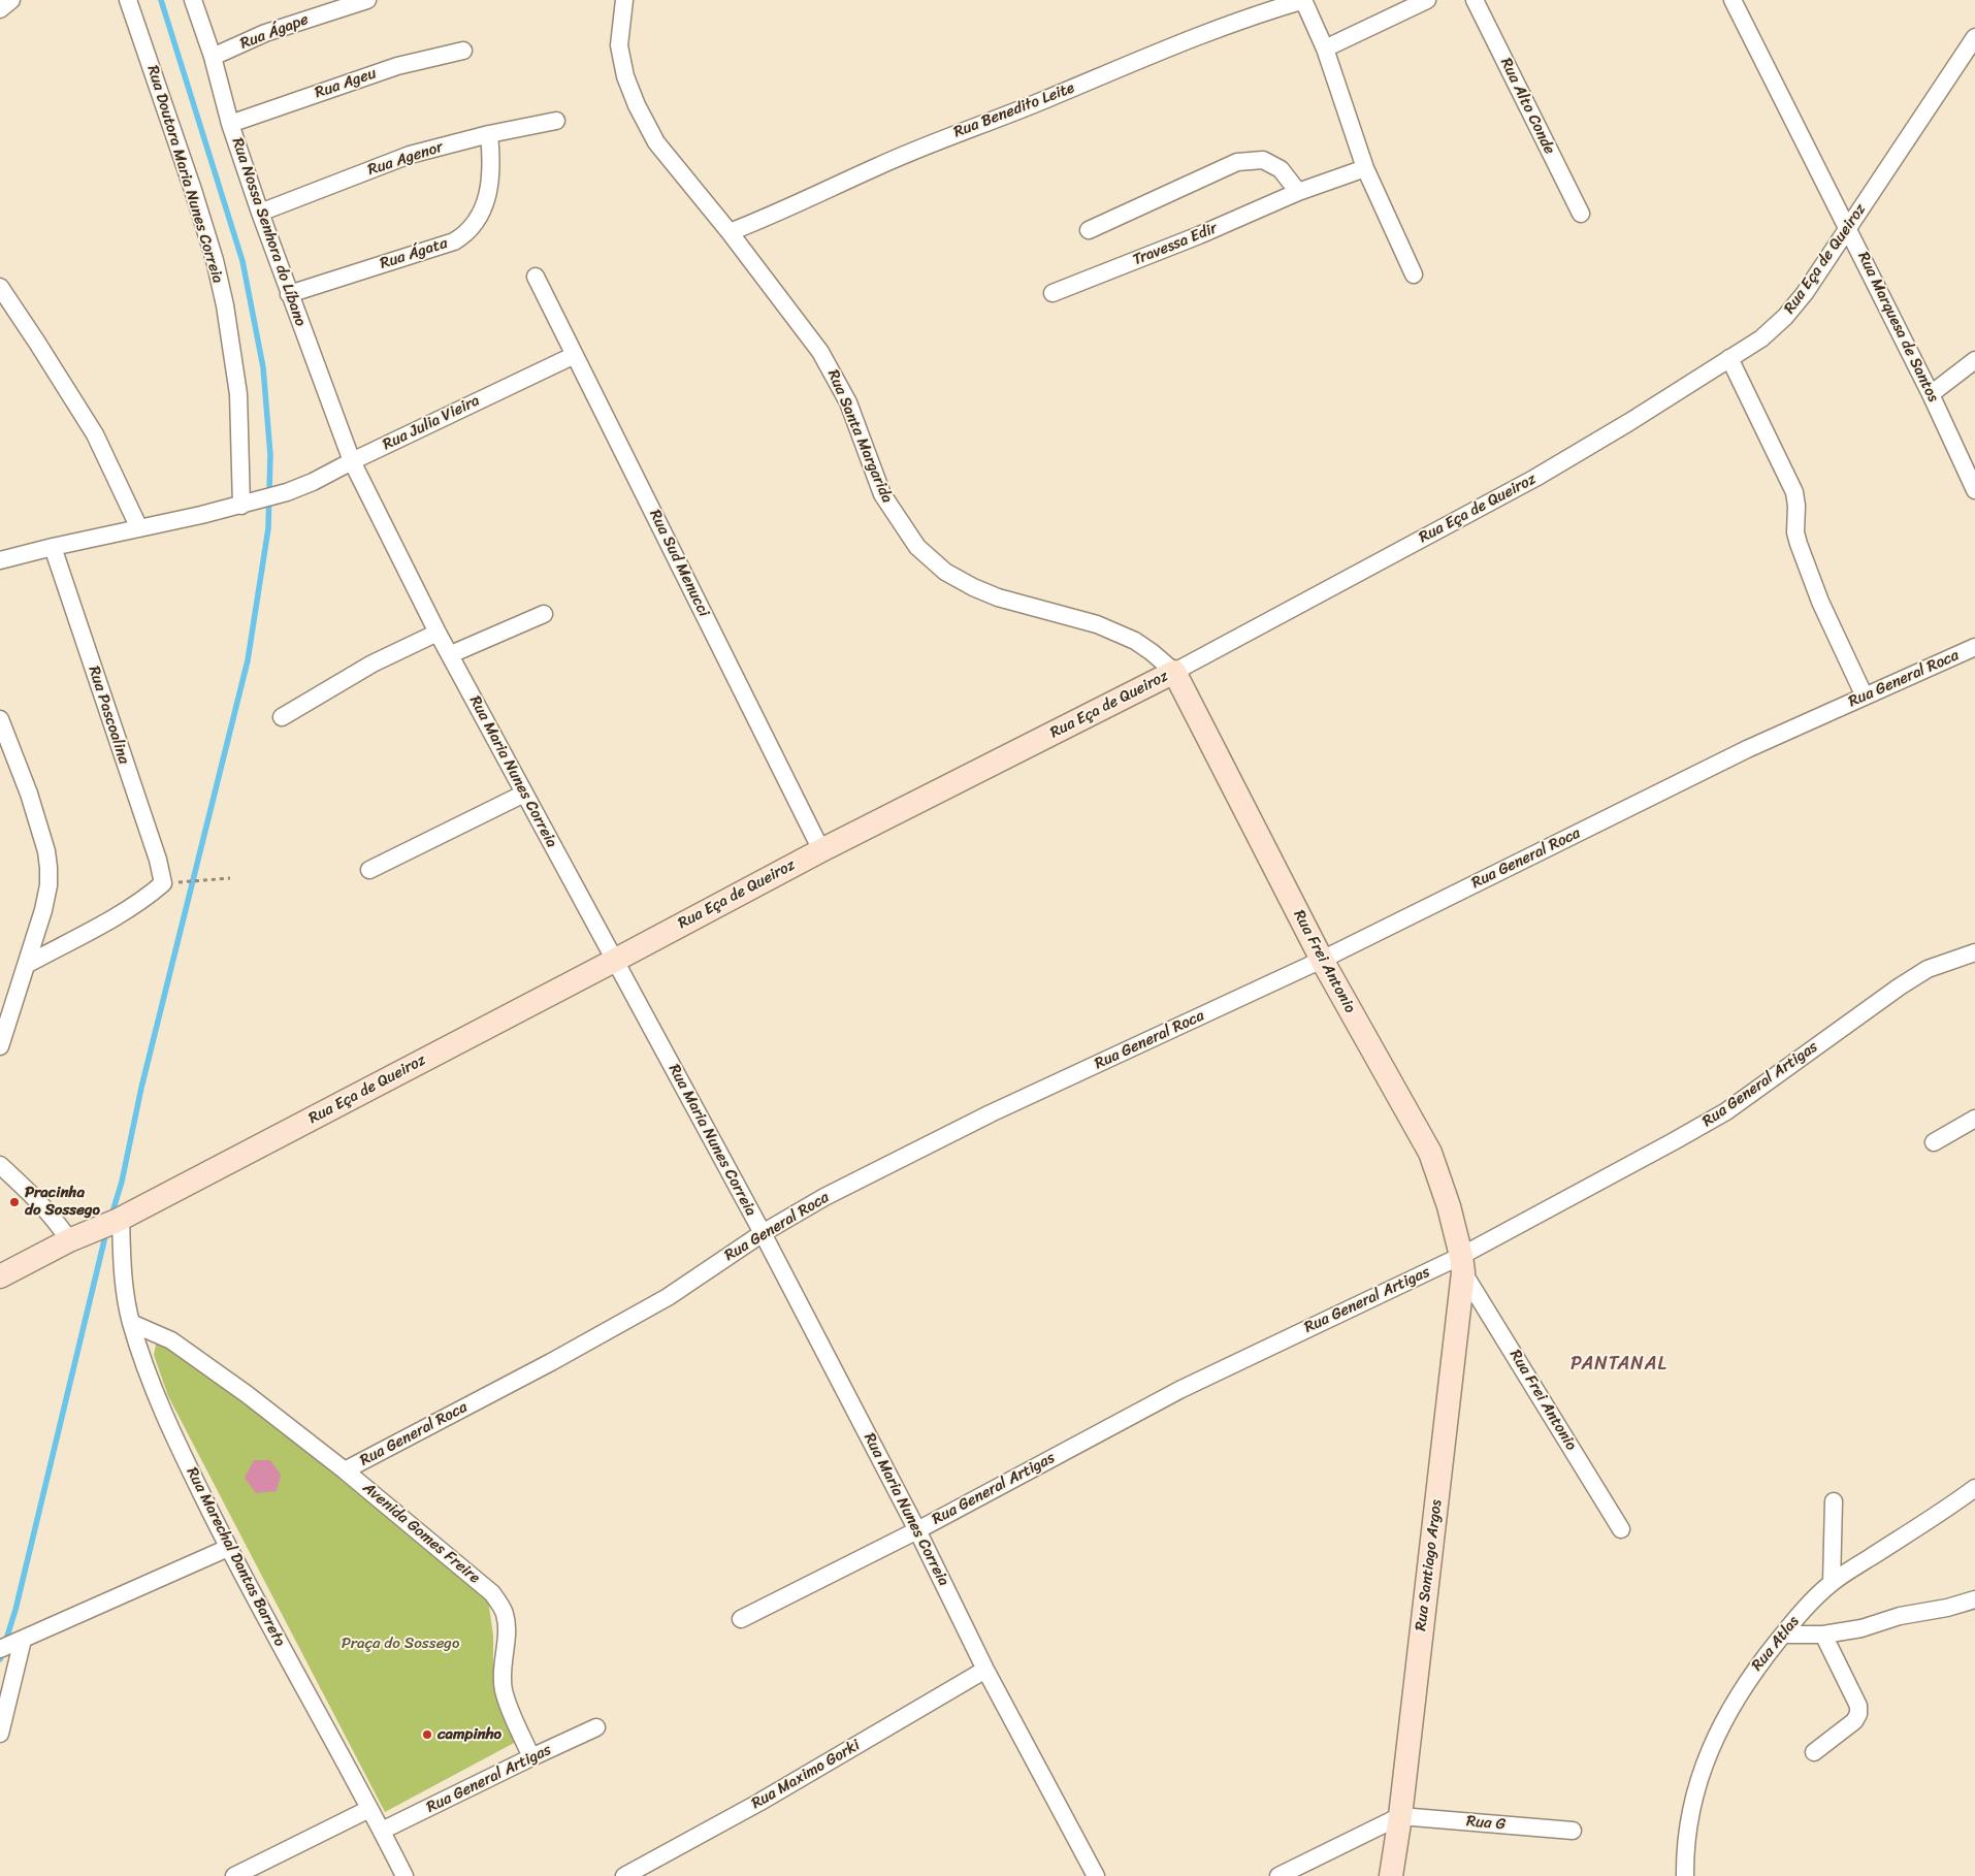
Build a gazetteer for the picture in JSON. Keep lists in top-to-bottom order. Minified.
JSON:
{"streets":{"street":["Rua Ágape","Rua Ageu","Rua Alto Conde","Rua Benedito Leite","Rua Agenor","Rua Doutora Maria Nunes Correia","Rua Nossa Senhora do Líbano","Travessa Edir","Rua Ágata","Rua Eça de Queiroz","Rua Marquesa de Santos","Rua Julia Vieira","Rua Santa Margarida","Rua Sud Menucci","Rua General Roca","Rua Pascoalina","Rua Maria Nunes Correia","Rua Frei Antonio","Rua General Artigas","Avenida Gomes Freire","Rua Marechal Dantas Barreto","Rua Santiago Argos","Rua Atlas","Rua Maximo Gorki","Rua G"]},"crossings":[["Rua Ágape","Rua Nossa Senhora do Líbano"],["Rua Ageu","Rua Nossa Senhora do Líbano"],["Rua Benedito Leite","Rua Santa Margarida"],["Rua Agenor","Rua Nossa Senhora do Líbano"],["Rua Agenor","Rua Ágata"],["Rua Doutora Maria Nunes Correia","Rua Julia Vieira"],["Rua Nossa Senhora do Líbano","Rua Ágata"],["Rua Nossa Senhora do Líbano","Rua Julia Vieira"],["Rua Nossa Senhora do Líbano","Rua Maria Nunes Correia"],["Rua Eça de Queiroz","Rua Marquesa de Santos"],["Rua Eça de Queiroz","Rua Santa Margarida"],["Rua Eça de Queiroz","Rua Sud Menucci"],["Rua Eça de Queiroz","Rua Maria Nunes Correia"],["Rua Eça de Queiroz","Rua Frei Antonio"],["Rua Eça de Queiroz","Rua Marechal Dantas Barreto"],["Rua Julia Vieira","Rua Sud Menucci"],["Rua Julia Vieira","Rua Maria Nunes Correia"],["Rua Santa Margarida","Rua Frei Antonio"],["Rua General Roca","Rua Maria Nunes Correia"],["Rua General Roca","Rua Frei Antonio"],["Rua General Roca","Avenida Gomes Freire"],["Rua Maria Nunes Correia","Rua General Artigas"],["Rua Maria Nunes Correia","Rua Maximo Gorki"],["Rua Frei Antonio","Rua General Artigas"],["Rua Frei Antonio","Rua Santiago Argos"],["Rua General Artigas","Avenida Gomes Freire"],["Rua General Artigas","Rua Marechal Dantas Barreto"],["Rua General Artigas","Rua Santiago Argos"],["Avenida Gomes Freire","Rua Marechal Dantas Barreto"],["Rua Santiago Argos","Rua G"]],"districts":["PANTANAL"],"parks":["Praça do Sossego"],"places":["Pracinha do Sossego","campinho"]}
